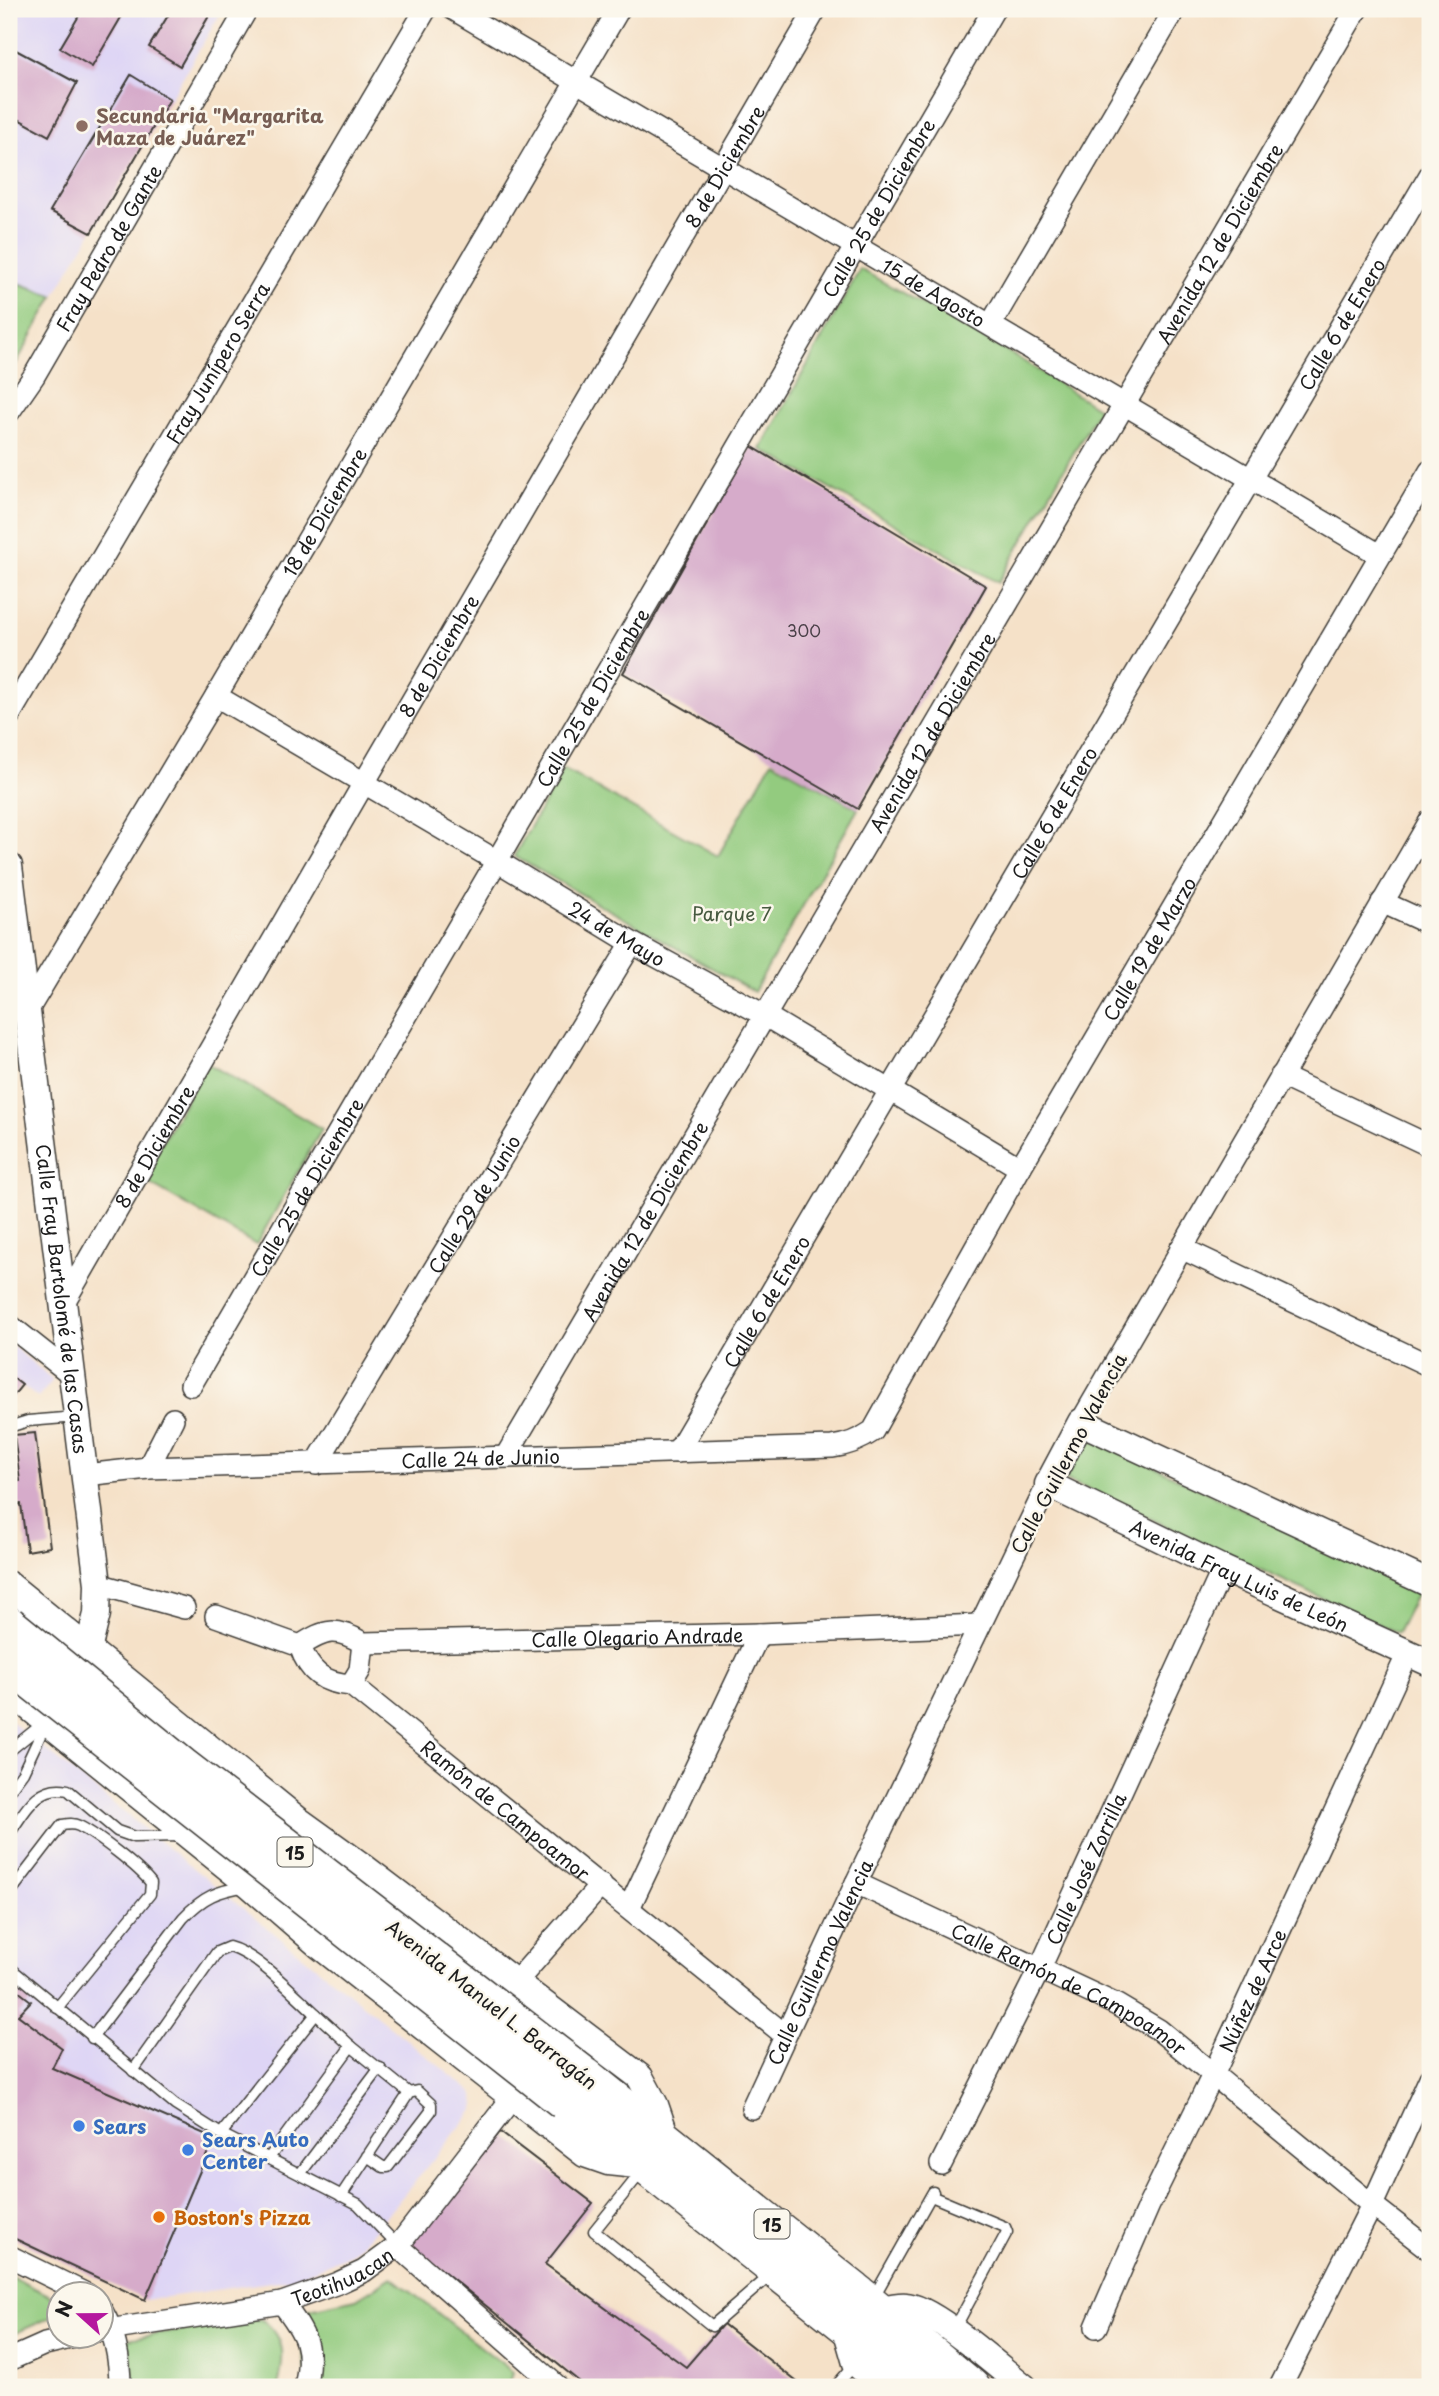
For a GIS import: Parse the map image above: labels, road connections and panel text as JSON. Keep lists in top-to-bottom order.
{
  "streets": {
    "highway": ["15", "Avenida Manuel L. Barragán"],
    "street": [
      "8 de Diciembre",
      "Calle 25 de Diciembre",
      "Avenida 12 de Diciembre",
      "Fray Pedro de Gante",
      "15 de Agosto",
      "Calle 6 de Enero",
      "Fray Junípero Serra",
      "18 de Diciembre",
      "24 de Mayo",
      "Calle 19 de Marzo",
      "Calle 29 de Junio",
      "Calle Fray Bartolomé de las Casas",
      "Calle Guillermo Valencia",
      "Calle 24 de Junio",
      "Avenida Fray Luis de León",
      "Calle Olegario Andrade",
      "Ramón de Campoamor",
      "Calle José Zorrilla",
      "Calle Ramón de Campoamor",
      "Núñez de Arce",
      "Teotihuacan"
    ]
  },
  "crossings": [
    ["8 de Diciembre", "15 de Agosto"],
    ["8 de Diciembre", "24 de Mayo"],
    ["8 de Diciembre", "Calle Fray Bartolomé de las Casas"],
    ["Calle 25 de Diciembre", "15 de Agosto"],
    ["Calle 25 de Diciembre", "24 de Mayo"],
    ["Avenida 12 de Diciembre", "15 de Agosto"],
    ["Avenida 12 de Diciembre", "24 de Mayo"],
    ["Avenida 12 de Diciembre", "Calle 24 de Junio"],
    ["15 de Agosto", "Calle 6 de Enero"],
    ["15 de Agosto", "18 de Diciembre"],
    ["15 de Agosto", "Calle 19 de Marzo"],
    ["Calle 6 de Enero", "24 de Mayo"],
    ["Calle 6 de Enero", "Calle 24 de Junio"],
    ["18 de Diciembre", "24 de Mayo"],
    ["18 de Diciembre", "Calle Fray Bartolomé de las Casas"],
    ["24 de Mayo", "Calle 19 de Marzo"],
    ["24 de Mayo", "Calle 29 de Junio"],
    ["Calle 19 de Marzo", "Calle 24 de Junio"],
    ["Calle 29 de Junio", "Calle 24 de Junio"],
    ["Calle Fray Bartolomé de las Casas", "Calle 24 de Junio"],
    ["Calle Guillermo Valencia", "Avenida Fray Luis de León"],
    ["Calle Guillermo Valencia", "Calle Olegario Andrade"],
    ["Calle Guillermo Valencia", "Ramón de Campoamor"],
    ["Calle Guillermo Valencia", "Calle Ramón de Campoamor"],
    ["Avenida Fray Luis de León", "Calle José Zorrilla"],
    ["Avenida Fray Luis de León", "Núñez de Arce"],
    ["Calle Olegario Andrade", "Ramón de Campoamor"],
    ["Calle José Zorrilla", "Calle Ramón de Campoamor"],
    ["Calle Ramón de Campoamor", "Núñez de Arce"]
  ],
  "parks": ["Parque 7"],
  "places": [
    "Secundaria \"Margarita Maza de Juárez\"",
    "Sears",
    "Sears Auto Center",
    "Boston's Pizza"
  ],
  "house_numbers": ["300"],
  "north": "left"
}
